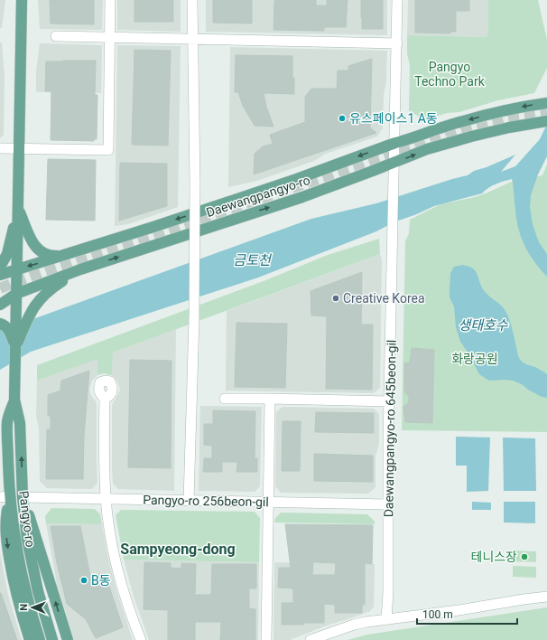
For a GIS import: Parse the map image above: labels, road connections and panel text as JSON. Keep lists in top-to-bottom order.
{
  "streets": {
    "main road": ["Daewangpangyo-ro", "Pangyo-ro"],
    "street": ["Daewangpangyo-ro 645beon-gil", "Pangyo-ro 256beon-gil"]
  },
  "crossings": [
    ["Daewangpangyo-ro", "Daewangpangyo-ro 645beon-gil"],
    ["Daewangpangyo-ro", "Pangyo-ro"],
    ["Daewangpangyo-ro 645beon-gil", "Pangyo-ro 256beon-gil"],
    ["Pangyo-ro 256beon-gil", "Pangyo-ro"]
  ],
  "districts": ["Sampyeong-dong"],
  "water": ["금토천", "생태호수"],
  "parks": ["Pangyo Techno Park", "화랑공원"],
  "places": [
    "유스페이스1 A동",
    "Creative Korea",
    "테니스장",
    "B동"
  ],
  "scale_bar": "100 m",
  "north": "left"
}
